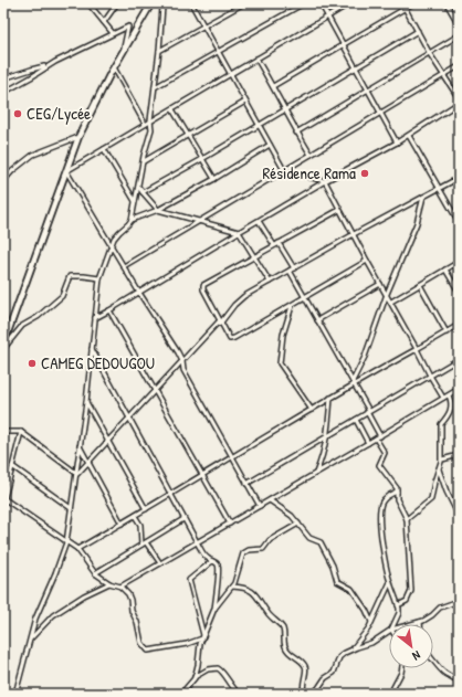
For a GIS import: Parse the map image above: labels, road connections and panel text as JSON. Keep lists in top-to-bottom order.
{
  "places": ["CEG/Lycée", "Résidence Rama", "CAMEG DEDOUGOU"],
  "north": "bottom right"
}
